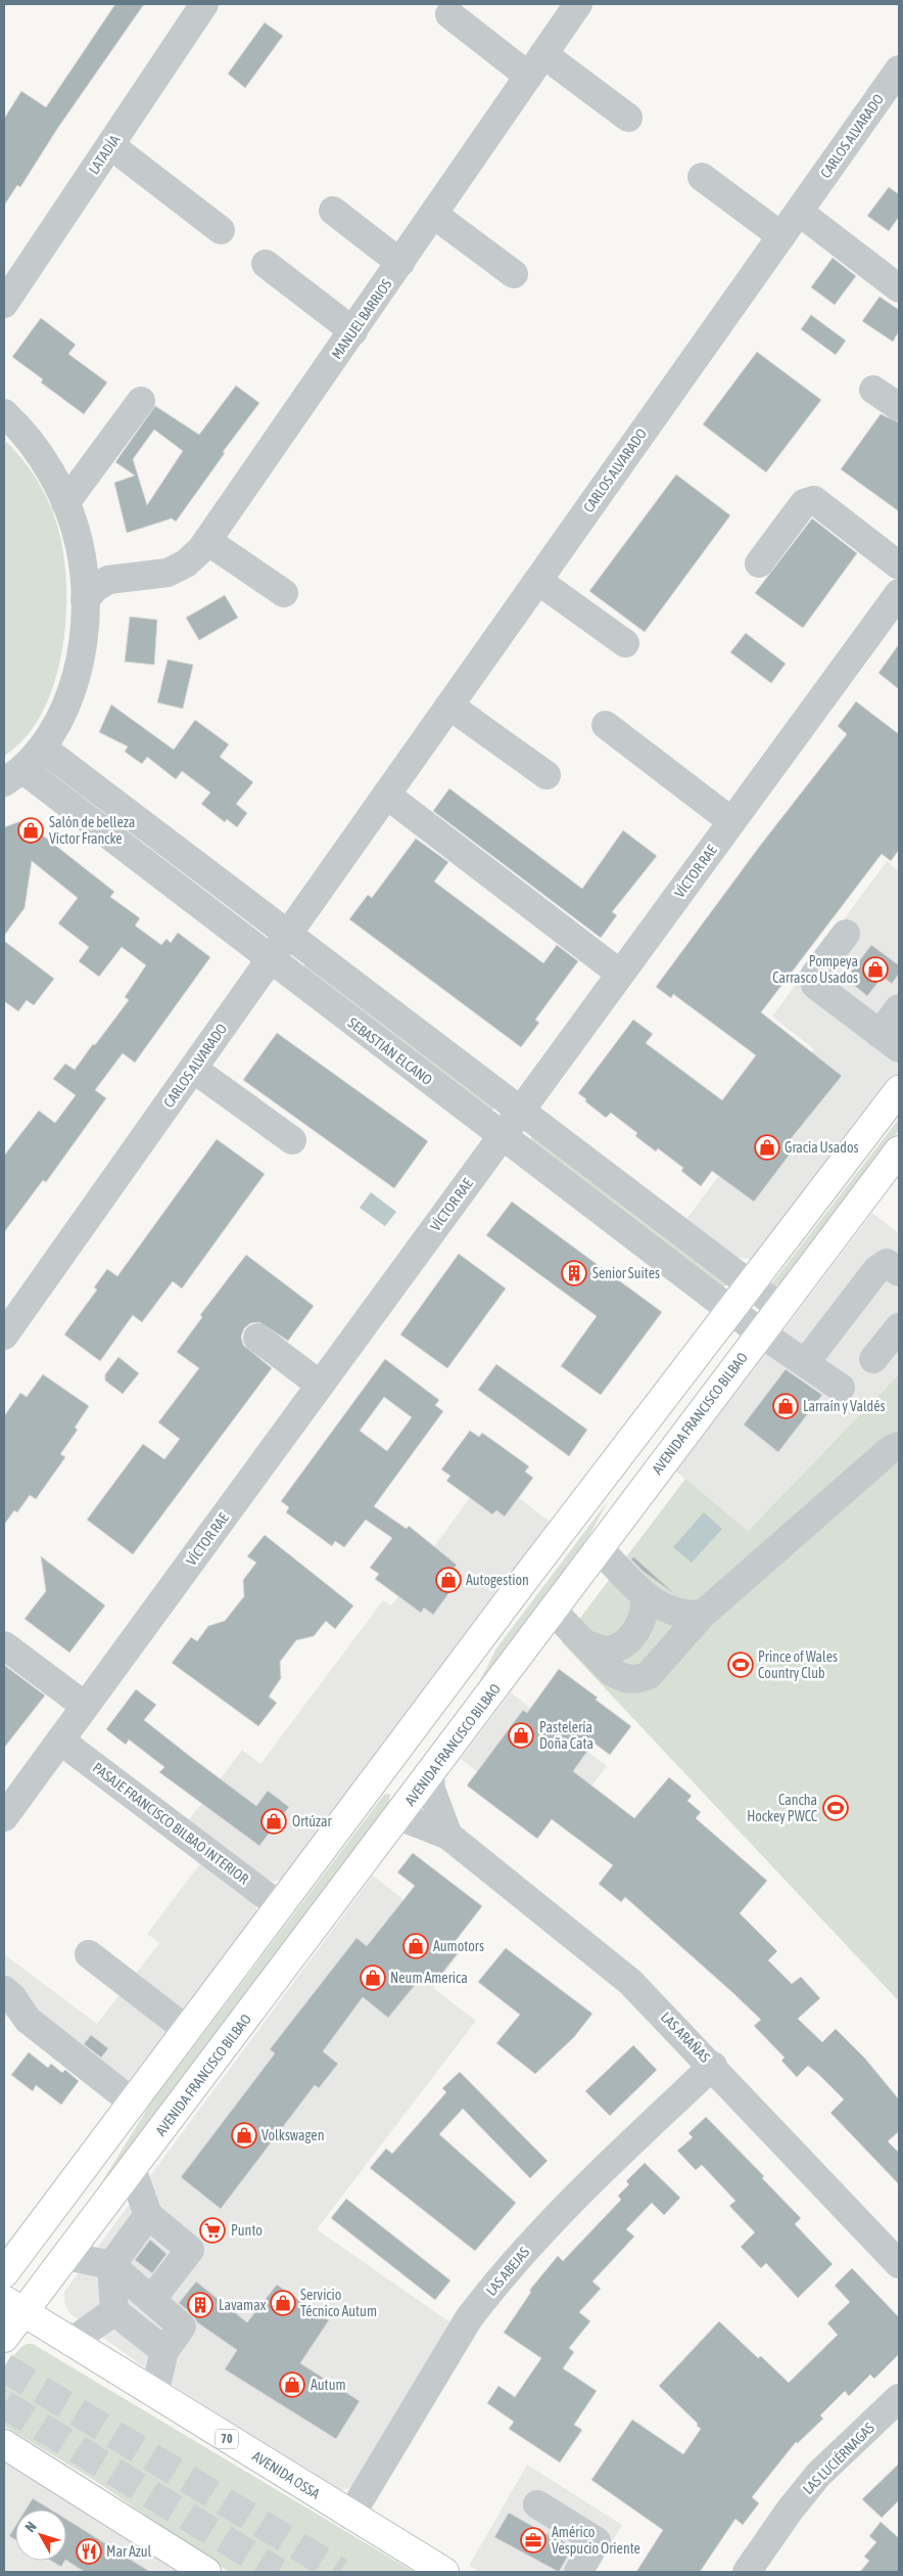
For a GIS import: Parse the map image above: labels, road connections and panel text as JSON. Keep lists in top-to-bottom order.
{
  "streets": {
    "main road": ["AVENIDA FRANCISCO BILBAO", "70", "AVENIDA OSSA"],
    "street": [
      "CARLOS ALVARADO",
      "LATADÍA",
      "MANUEL BARRIOS",
      "VÍCTOR RAE",
      "SEBASTIÁN ELCANO",
      "PASAJE FRANCISCO BILBAO INTERIOR",
      "LAS ARAÑAS",
      "LAS ABEJAS",
      "LAS LUCIÉRNAGAS"
    ]
  },
  "crossings": [
    ["CARLOS ALVARADO", "SEBASTIÁN ELCANO"],
    ["VÍCTOR RAE", "SEBASTIÁN ELCANO"],
    ["VÍCTOR RAE", "PASAJE FRANCISCO BILBAO INTERIOR"],
    ["SEBASTIÁN ELCANO", "AVENIDA FRANCISCO BILBAO"],
    ["AVENIDA FRANCISCO BILBAO", "LAS ARAÑAS"],
    ["AVENIDA FRANCISCO BILBAO", "AVENIDA OSSA"],
    ["LAS ARAÑAS", "LAS ABEJAS"],
    ["LAS ABEJAS", "AVENIDA OSSA"]
  ],
  "places": {
    "shop": [
      "Salón de belleza Victor Francke",
      "Pompeya Carrasco Usados",
      "Gracia Usados",
      "Larraín y Valdés",
      "Autogestion",
      "Pastelería Doña Cata",
      "Ortúzar",
      "Aumotors",
      "Neum America",
      "Volkswagen",
      "Servicio Técnico Autum",
      "Autum"
    ],
    "building": ["Senior Suites", "Lavamax"],
    "sports": ["Prince of Wales Country Club", "Cancha Hockey PWCC"],
    "supermarket": ["Punto"],
    "office": ["Américo Vespucio Oriente"],
    "restaurant": ["Mar Azul"]
  },
  "north": "top left"
}
